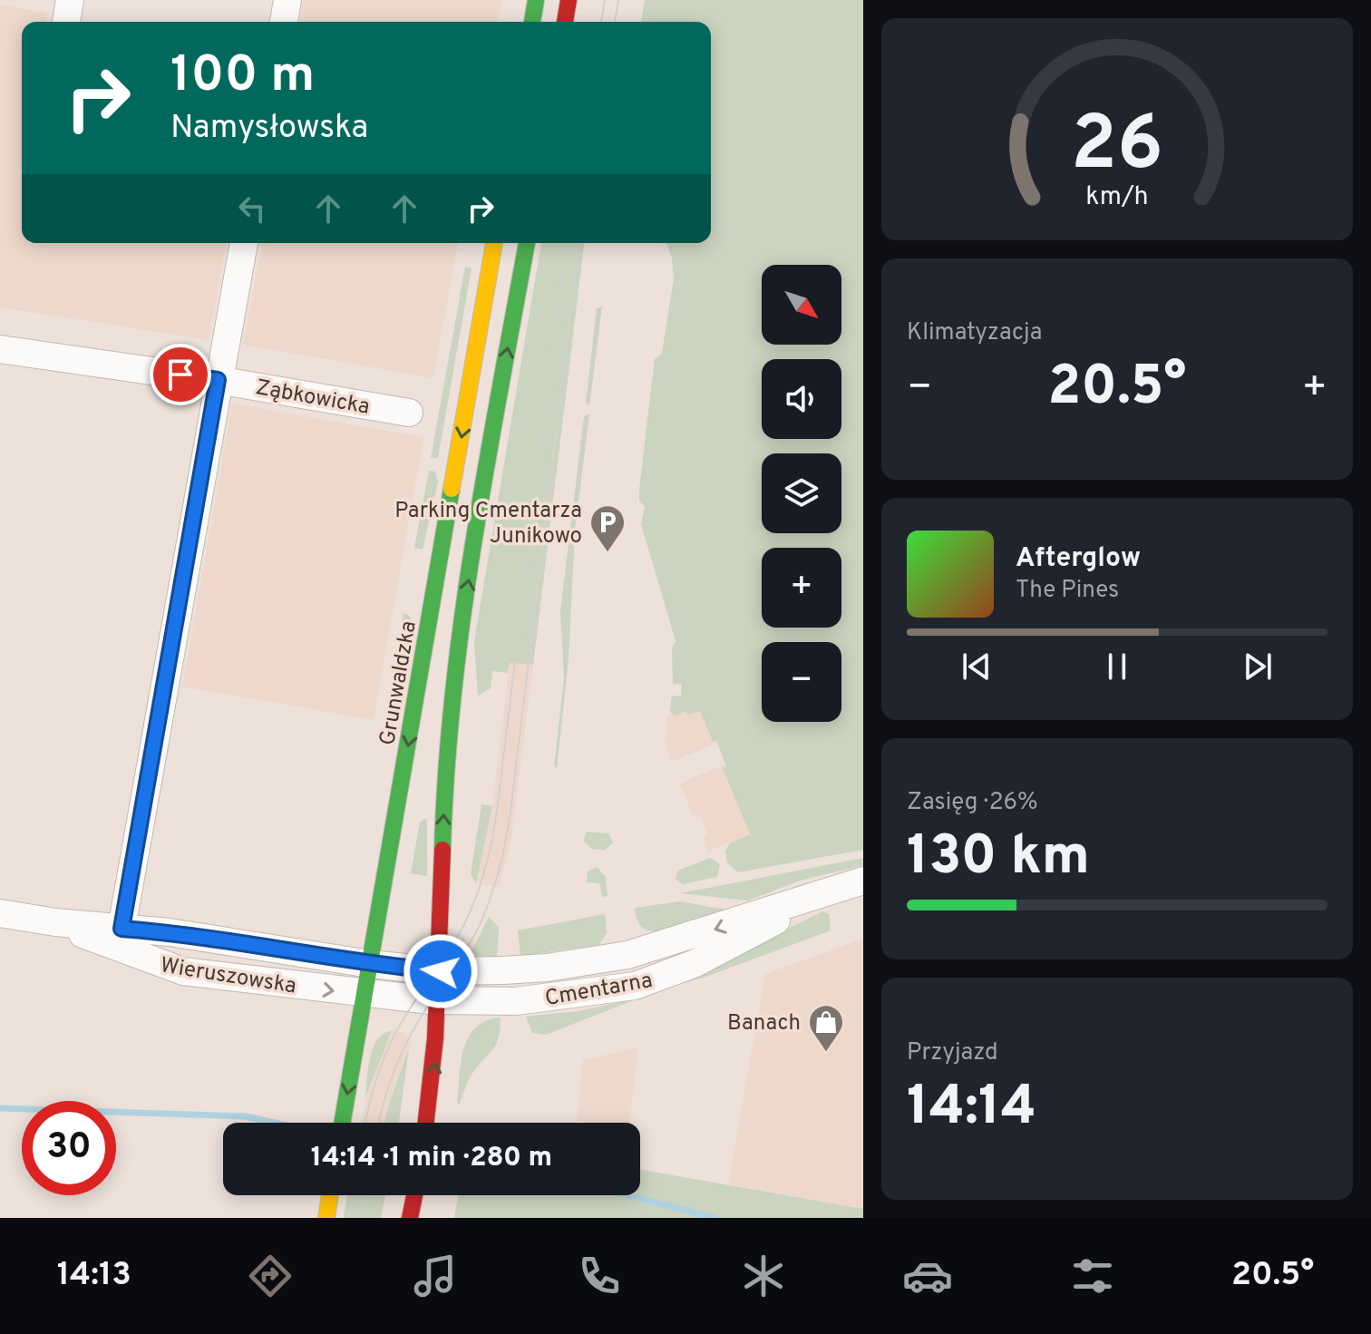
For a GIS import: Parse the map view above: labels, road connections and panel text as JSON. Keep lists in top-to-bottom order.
{
  "streets": {
    "street": [
      "Ząbkowicka",
      "Grunwaldzka",
      "Wieruszowska",
      "Cmentarna"
    ]
  },
  "crossings": [
    ["Grunwaldzka", "Wieruszowska"],
    ["Grunwaldzka", "Cmentarna"],
    ["Wieruszowska", "Cmentarna"]
  ],
  "places": {
    "parking": ["Parking Cmentarza Junikowo"],
    "shop": ["Banach"]
  },
  "north": "bottom right",
  "page": {
    "turn": ["100 m", "Namysłowska"],
    "tile": [
      "Klimatyzacja",
      ["Zasięg · 26%", "130 km"],
      ["Przyjazd", "14:14"]
    ],
    "map_buttons": ["+", "−"],
    "heat": ["−", "20.5°", "+"],
    "song": ["Afterglow", "The Pines"],
    "limit": "30",
    "trip": "14:14 · 1 min · 280 m",
    "tabs": ["14:13", "20.5°"],
    "gauge": ["26", "km/h"]
  }
}
